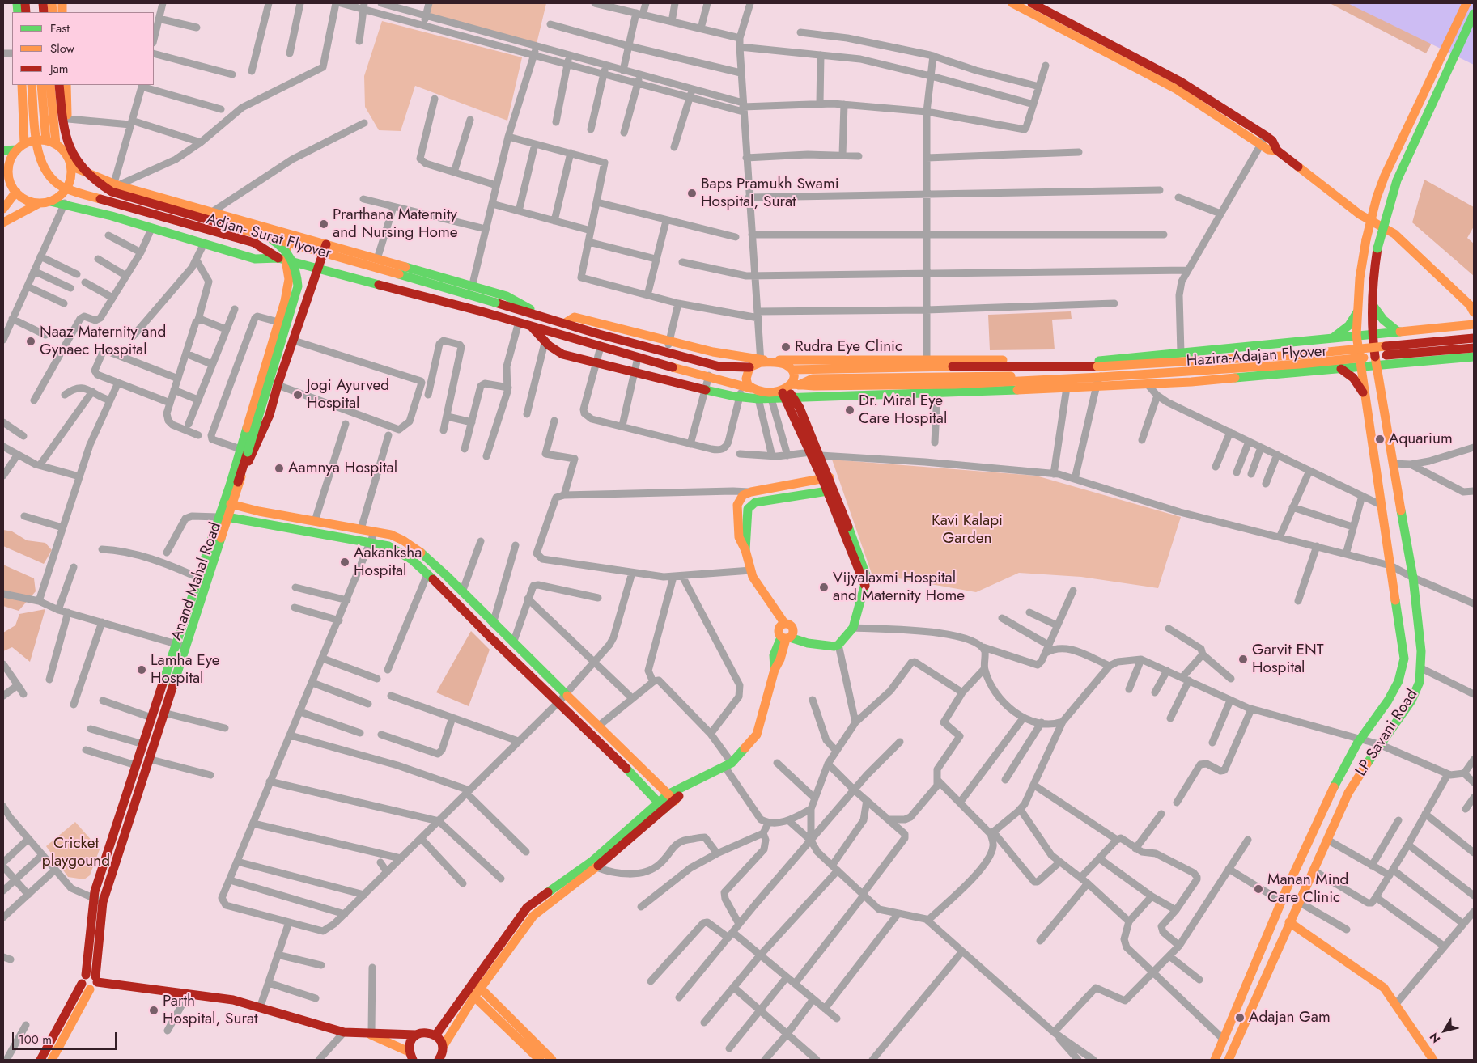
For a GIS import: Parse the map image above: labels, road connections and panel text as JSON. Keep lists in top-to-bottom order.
{
  "streets": {
    "main road": [
      "Adjan- Surat Flyover",
      "Hazira-Adajan Flyover",
      "Anand Mahal Road",
      "LP Savani Road"
    ]
  },
  "crossings": [
    ["Adjan- Surat Flyover", "Anand Mahal Road"]
  ],
  "parks": ["Kavi Kalapi Garden", "Cricket playgound"],
  "places": [
    "Baps Pramukh Swami Hospital, Surat",
    "Prarthana Maternity and Nursing Home",
    "Naaz Maternity and Gynaec Hospital",
    "Rudra Eye Clinic",
    "Jogi Ayurved Hospital",
    "Dr. Miral Eye Care Hospital",
    "Aquarium",
    "Aamnya Hospital",
    "Aakanksha Hospital",
    "Vijyalaxmi Hospital and Maternity Home",
    "Garvit ENT Hospital",
    "Lamha Eye Hospital",
    "Manan Mind Care Clinic",
    "Parth Hospital, Surat",
    "Adajan Gam"
  ],
  "legend": ["Fast", "Slow", "Jam"],
  "scale_bar": "100 m",
  "north": "bottom left"
}
